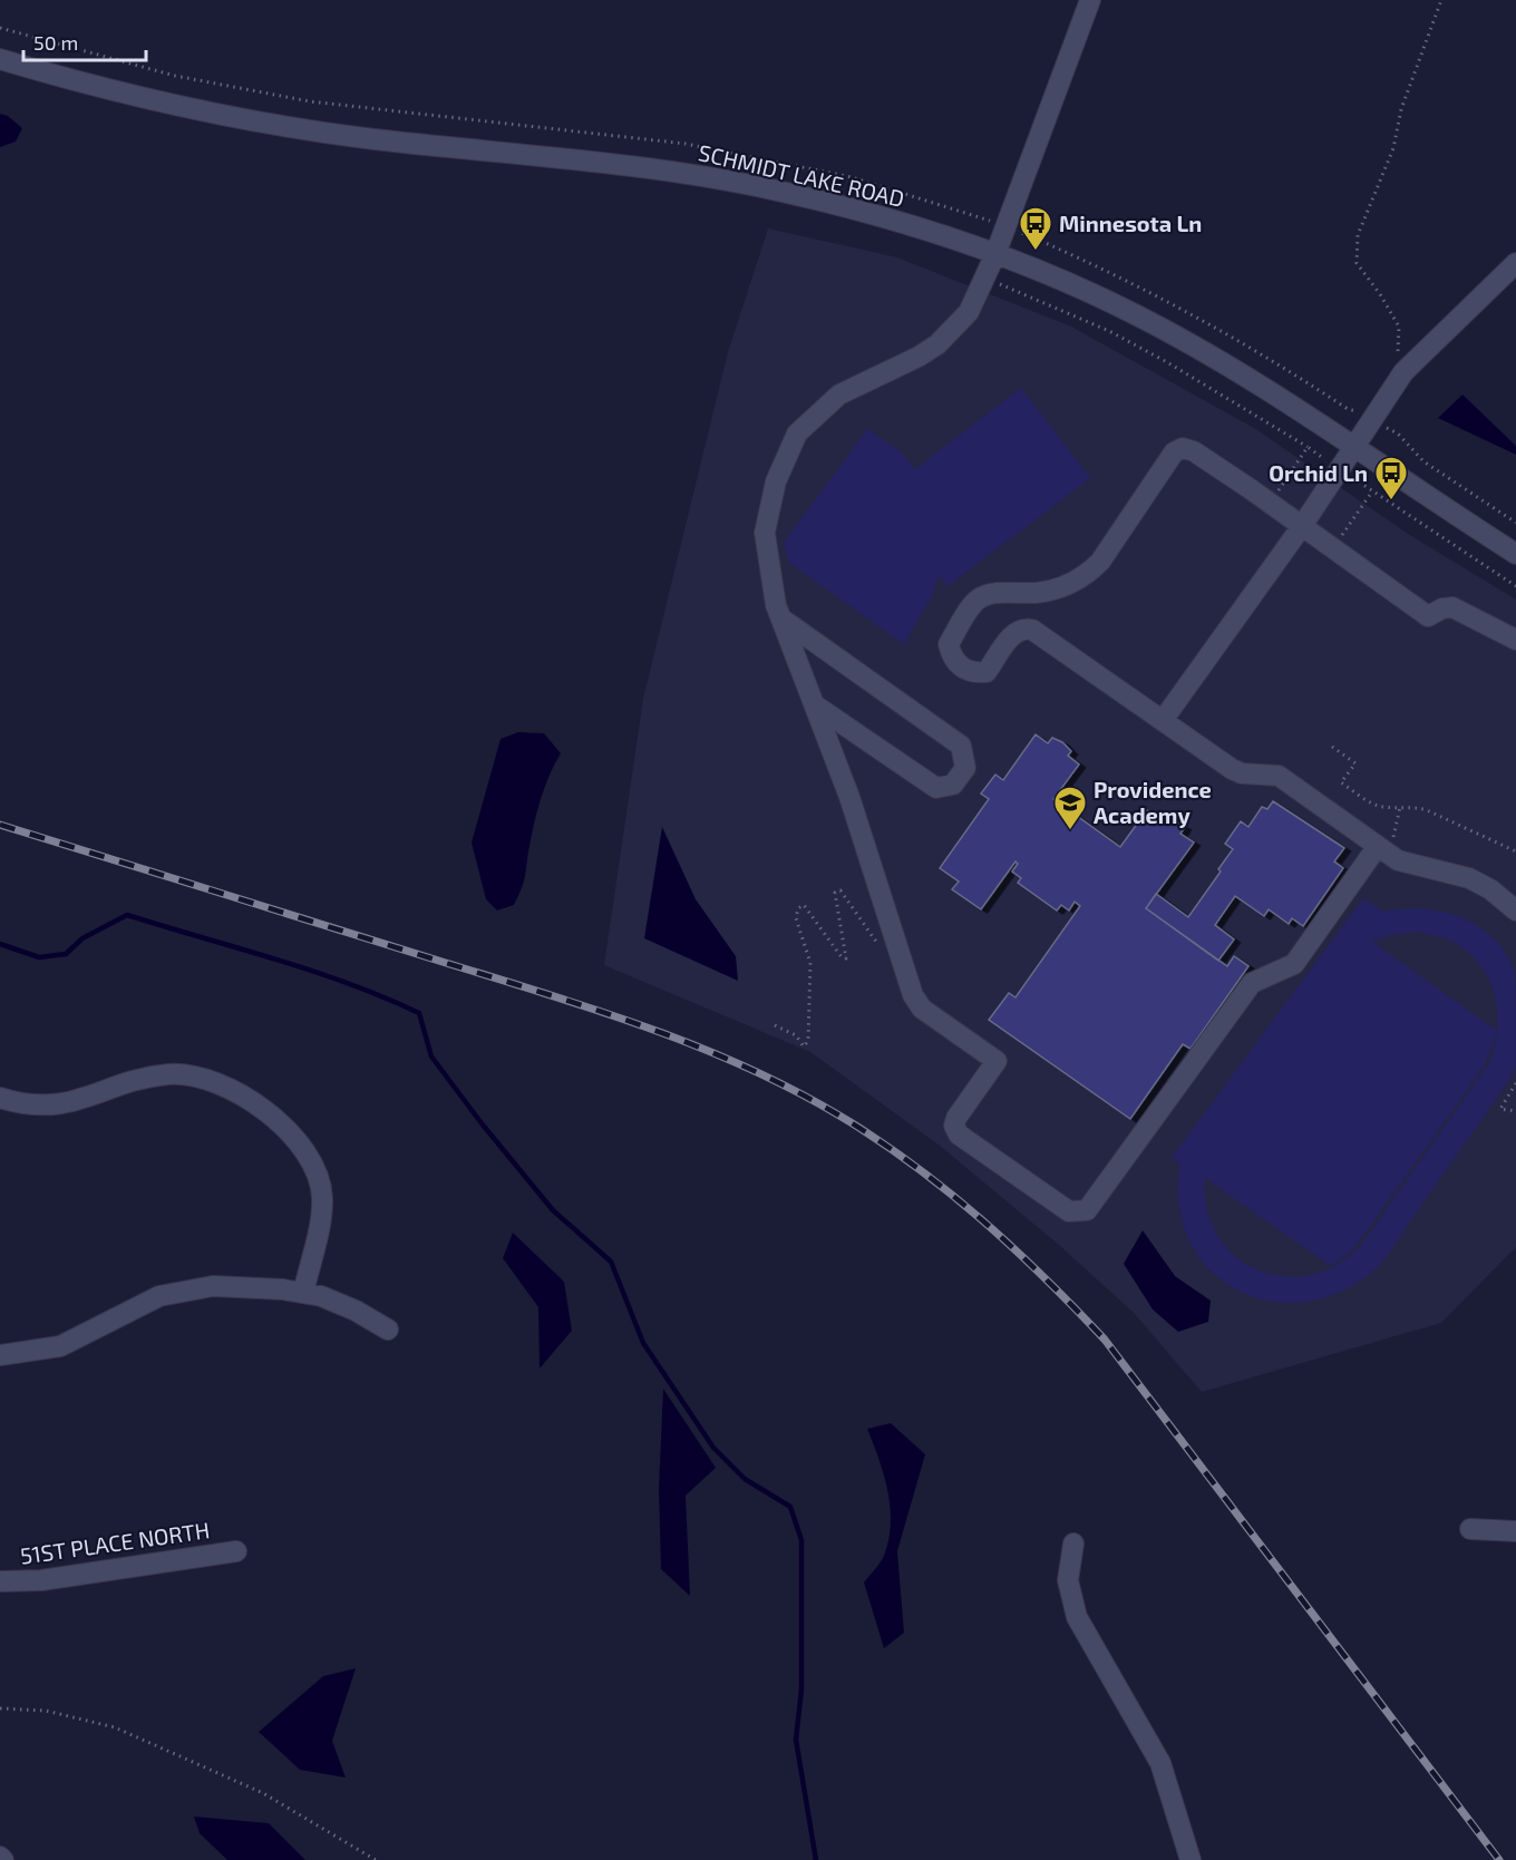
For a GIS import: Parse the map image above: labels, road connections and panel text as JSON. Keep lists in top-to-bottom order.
{
  "streets": {
    "street": ["SCHMIDT LAKE ROAD", "51ST PLACE NORTH"]
  },
  "places": {
    "bus stop": ["Minnesota Ln", "Orchid Ln"],
    "school or university": ["Providence Academy"]
  },
  "scale_bar": "50 m"
}
